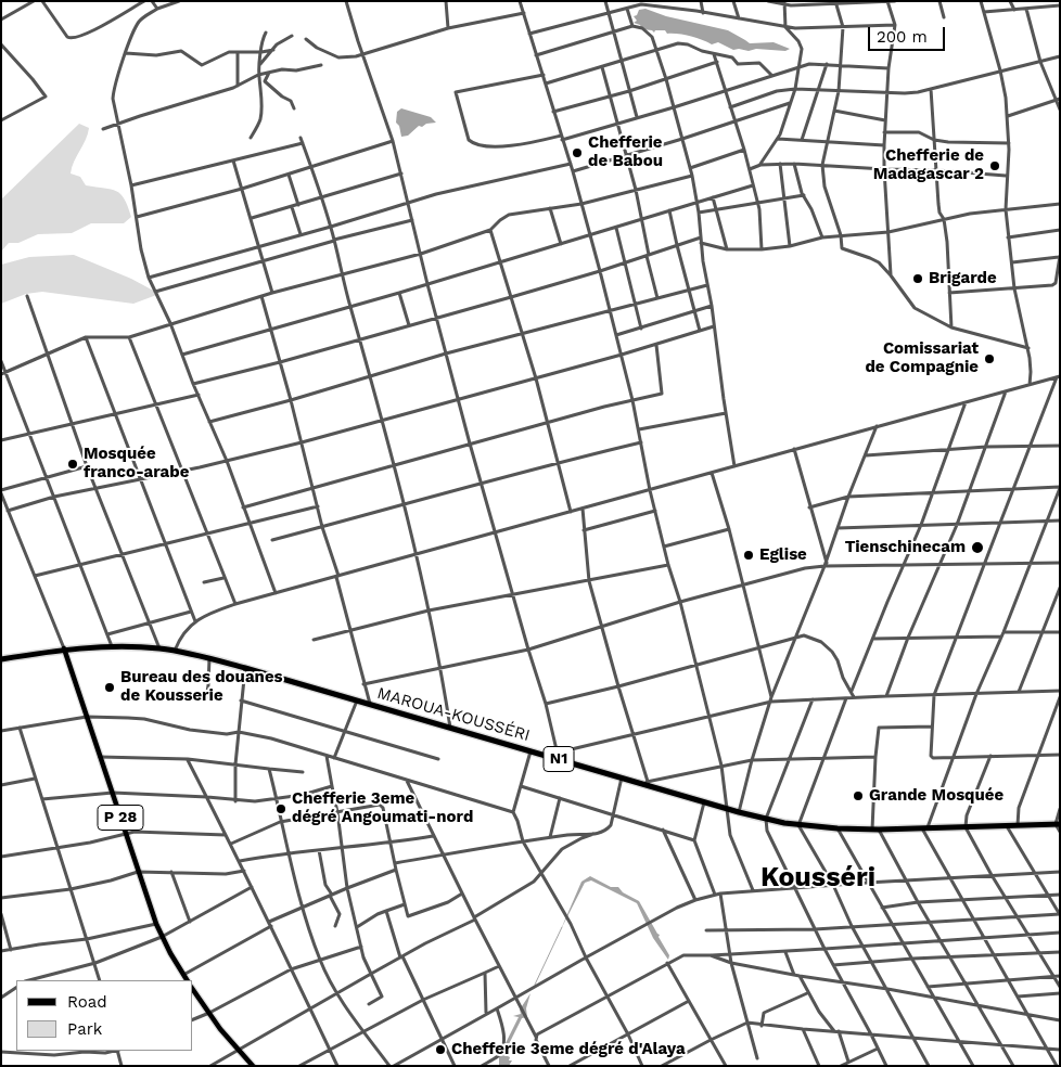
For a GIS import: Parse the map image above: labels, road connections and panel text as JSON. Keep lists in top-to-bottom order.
{
  "streets": {
    "highway": ["MAROUA-KOUSSÉRI", "N1"],
    "main road": ["P 28"]
  },
  "crossings": [
    ["MAROUA-KOUSSÉRI", "P 28"]
  ],
  "districts": ["Kousséri"],
  "places": [
    "Chefferie de Babou",
    "Chefferie de Madagascar 2",
    "Brigarde",
    "Comissariat de Compagnie",
    "Mosquée franco-arabe",
    "Tienschinecam",
    "Eglise",
    "Bureau des douanes de Kousserie",
    "Grande Mosquée",
    "Chefferie 3eme dégré Angoumati-nord",
    "Chefferie 3eme dégré d'Alaya"
  ],
  "legend": ["Road", "Park"],
  "scale_bar": "200 m"
}
